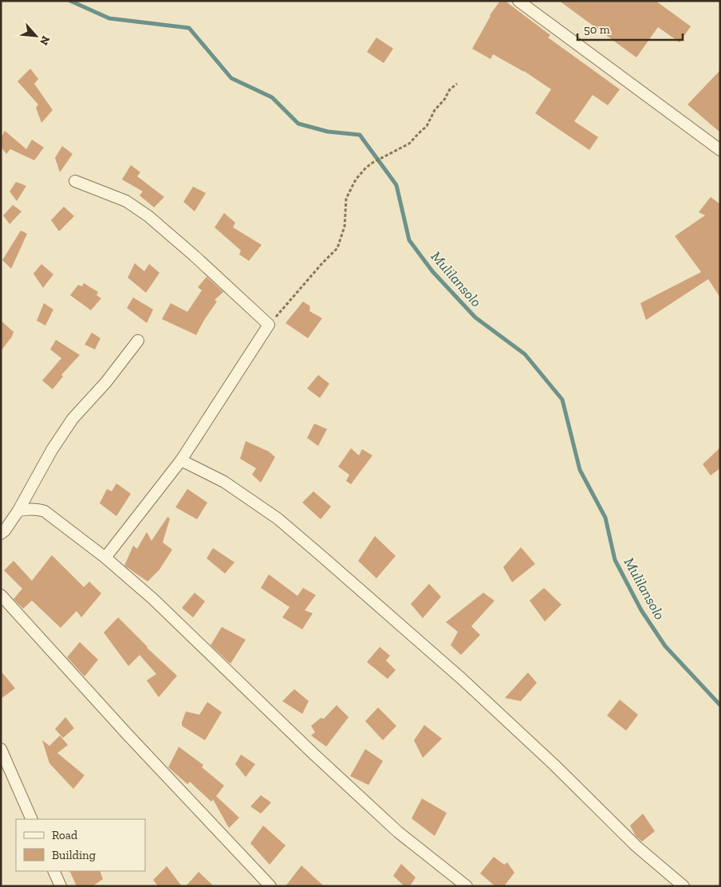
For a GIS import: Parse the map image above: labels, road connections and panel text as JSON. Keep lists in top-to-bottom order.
{
  "water": ["Mulilansolo"],
  "legend": ["Road", "Building"],
  "scale_bar": "50 m",
  "north": "bottom right"
}
